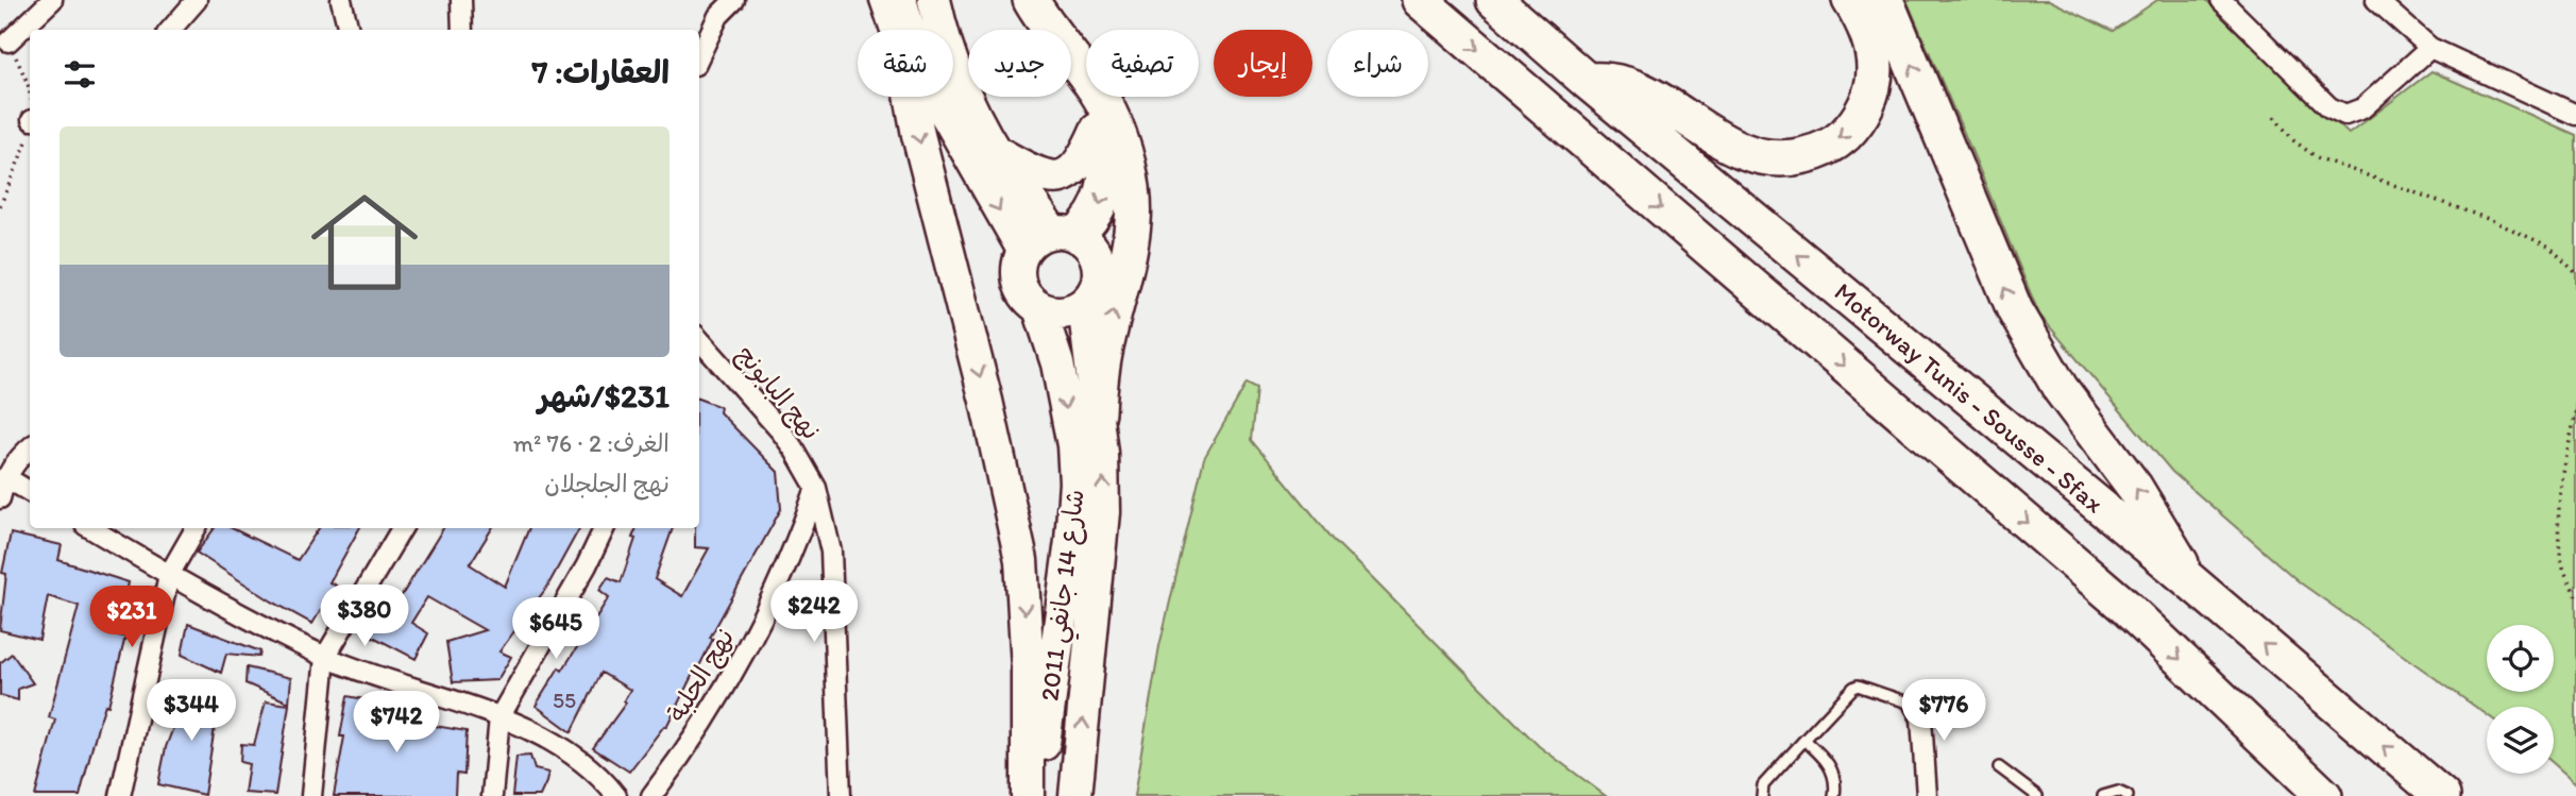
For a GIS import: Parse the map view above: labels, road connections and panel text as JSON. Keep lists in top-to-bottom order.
{
  "streets": {
    "highway": ["Motorway Tunis - Sousse - Sfax", "شارع 14 جانفي 2011"],
    "street": ["نهج البابونج", "نهج الحلبة"]
  },
  "crossings": [
    ["نهج البابونج", "نهج الحلبة"]
  ],
  "house_numbers": ["55"],
  "page": {
    "chip": [
      "شراء",
      "إيجار",
      "تصفية",
      "جديد",
      "شقة"
    ],
    "heading": "العقارات: 7",
    "list": [
      {
        "name": "$231/شهر",
        "note": "الغرف: 2 · 76 m² · نهج الجلجلان"
      }
    ],
    "price": [
      "$242",
      "$380",
      "$231",
      "$645",
      "$344",
      "$776",
      "$742"
    ]
  }
}
